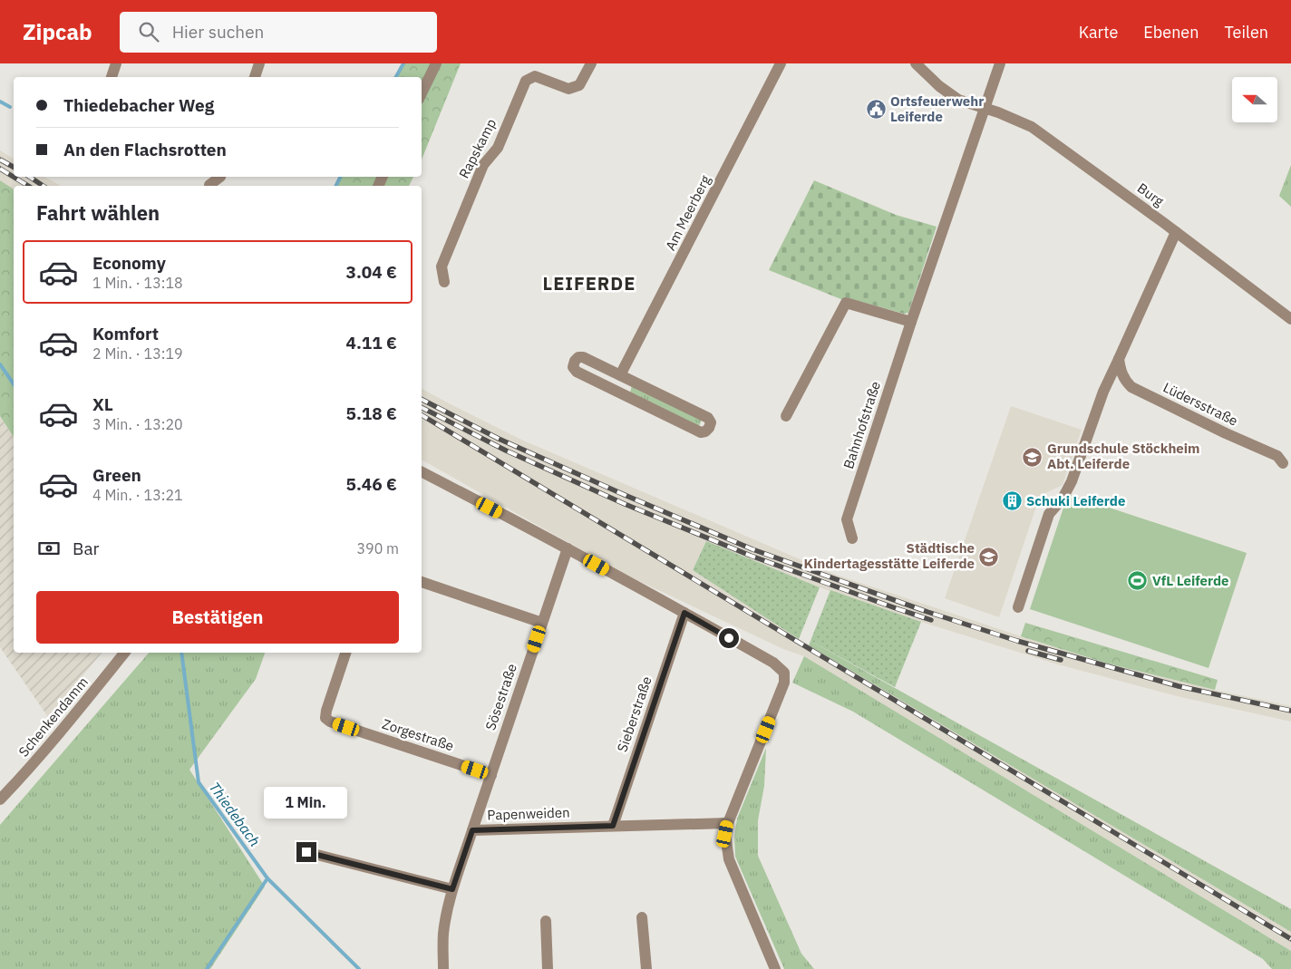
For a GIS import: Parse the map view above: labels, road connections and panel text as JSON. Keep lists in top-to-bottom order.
{
  "streets": {
    "street": [
      "Rapskamp",
      "Burg",
      "Am Meerberg",
      "Lüdersstraße",
      "Bahnhofstraße",
      "Sösestraße",
      "Sieberstraße",
      "Schenkendamm",
      "Zorgestraße",
      "Papenweiden"
    ]
  },
  "crossings": [
    ["Burg", "Bahnhofstraße"],
    ["Sösestraße", "Zorgestraße"],
    ["Sösestraße", "Papenweiden"],
    ["Sieberstraße", "Papenweiden"]
  ],
  "districts": ["LEIFERDE"],
  "water": ["Thiedebach"],
  "places": {
    "public building": ["Ortsfeuerwehr Leiferde"],
    "school or university": ["Grundschule Stöckheim Abt. Leiferde", "Städtische Kindertagesstätte Leiferde"],
    "building": ["Schuki Leiferde"],
    "sports": ["VfL Leiferde"]
  },
  "north": "left",
  "page": {
    "header": "Zipcab",
    "search": "Hier suchen",
    "nav": ["Karte", "Ebenen", "Teilen"],
    "banner": ["Thiedebacher Weg", "An den Flachsrotten"],
    "heading": "Fahrt wählen",
    "list": [
      {
        "name": "Economy",
        "note": "1 Min. · 13:18",
        "value": "3.04 €"
      },
      {
        "name": "Komfort",
        "note": "2 Min. · 13:19",
        "value": "4.11 €"
      },
      {
        "name": "XL",
        "note": "3 Min. · 13:20",
        "value": "5.18 €"
      },
      {
        "name": "Green",
        "note": "4 Min. · 13:21",
        "value": "5.46 €"
      }
    ],
    "pay": ["Bar", "390 m"],
    "buttons": "Bestätigen",
    "bubble": "1 Min."
  }
}
